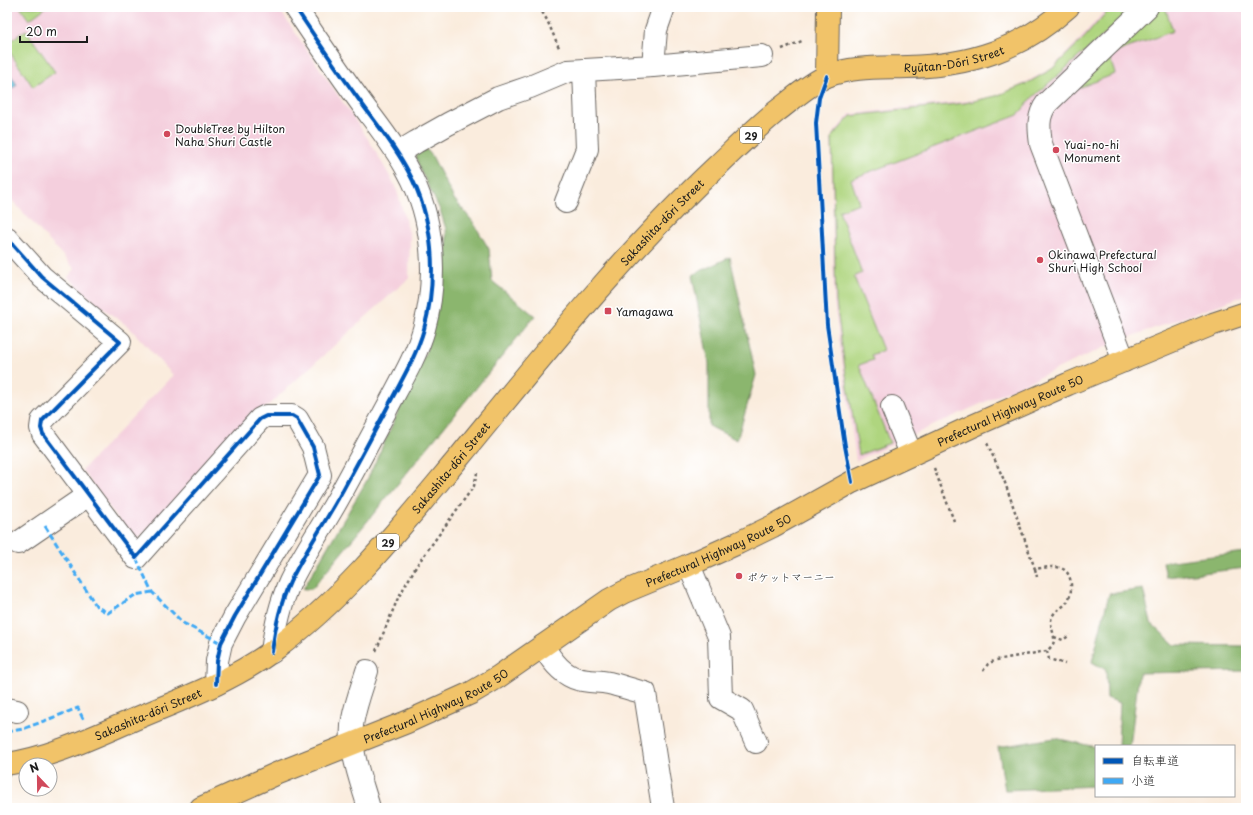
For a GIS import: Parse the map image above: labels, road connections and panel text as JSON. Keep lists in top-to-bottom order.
{
  "streets": {
    "main road": [
      "Ryūtan-Dōri Street",
      "29",
      "Sakashita-dōri Street",
      "Prefectural Highway Route 50"
    ]
  },
  "crossings": [
    ["Ryūtan-Dōri Street", "Sakashita-dōri Street"]
  ],
  "places": {
    "other": [
      "DoubleTree by Hilton Naha Shuri Castle",
      "Yuai-no-hi Monument",
      "Okinawa Prefectural Shuri High School",
      "ポケットマーニー"
    ],
    "transit": ["Yamagawa"]
  },
  "legend": ["自転車道", "小道"],
  "scale_bar": "20 m",
  "north": "top"
}
